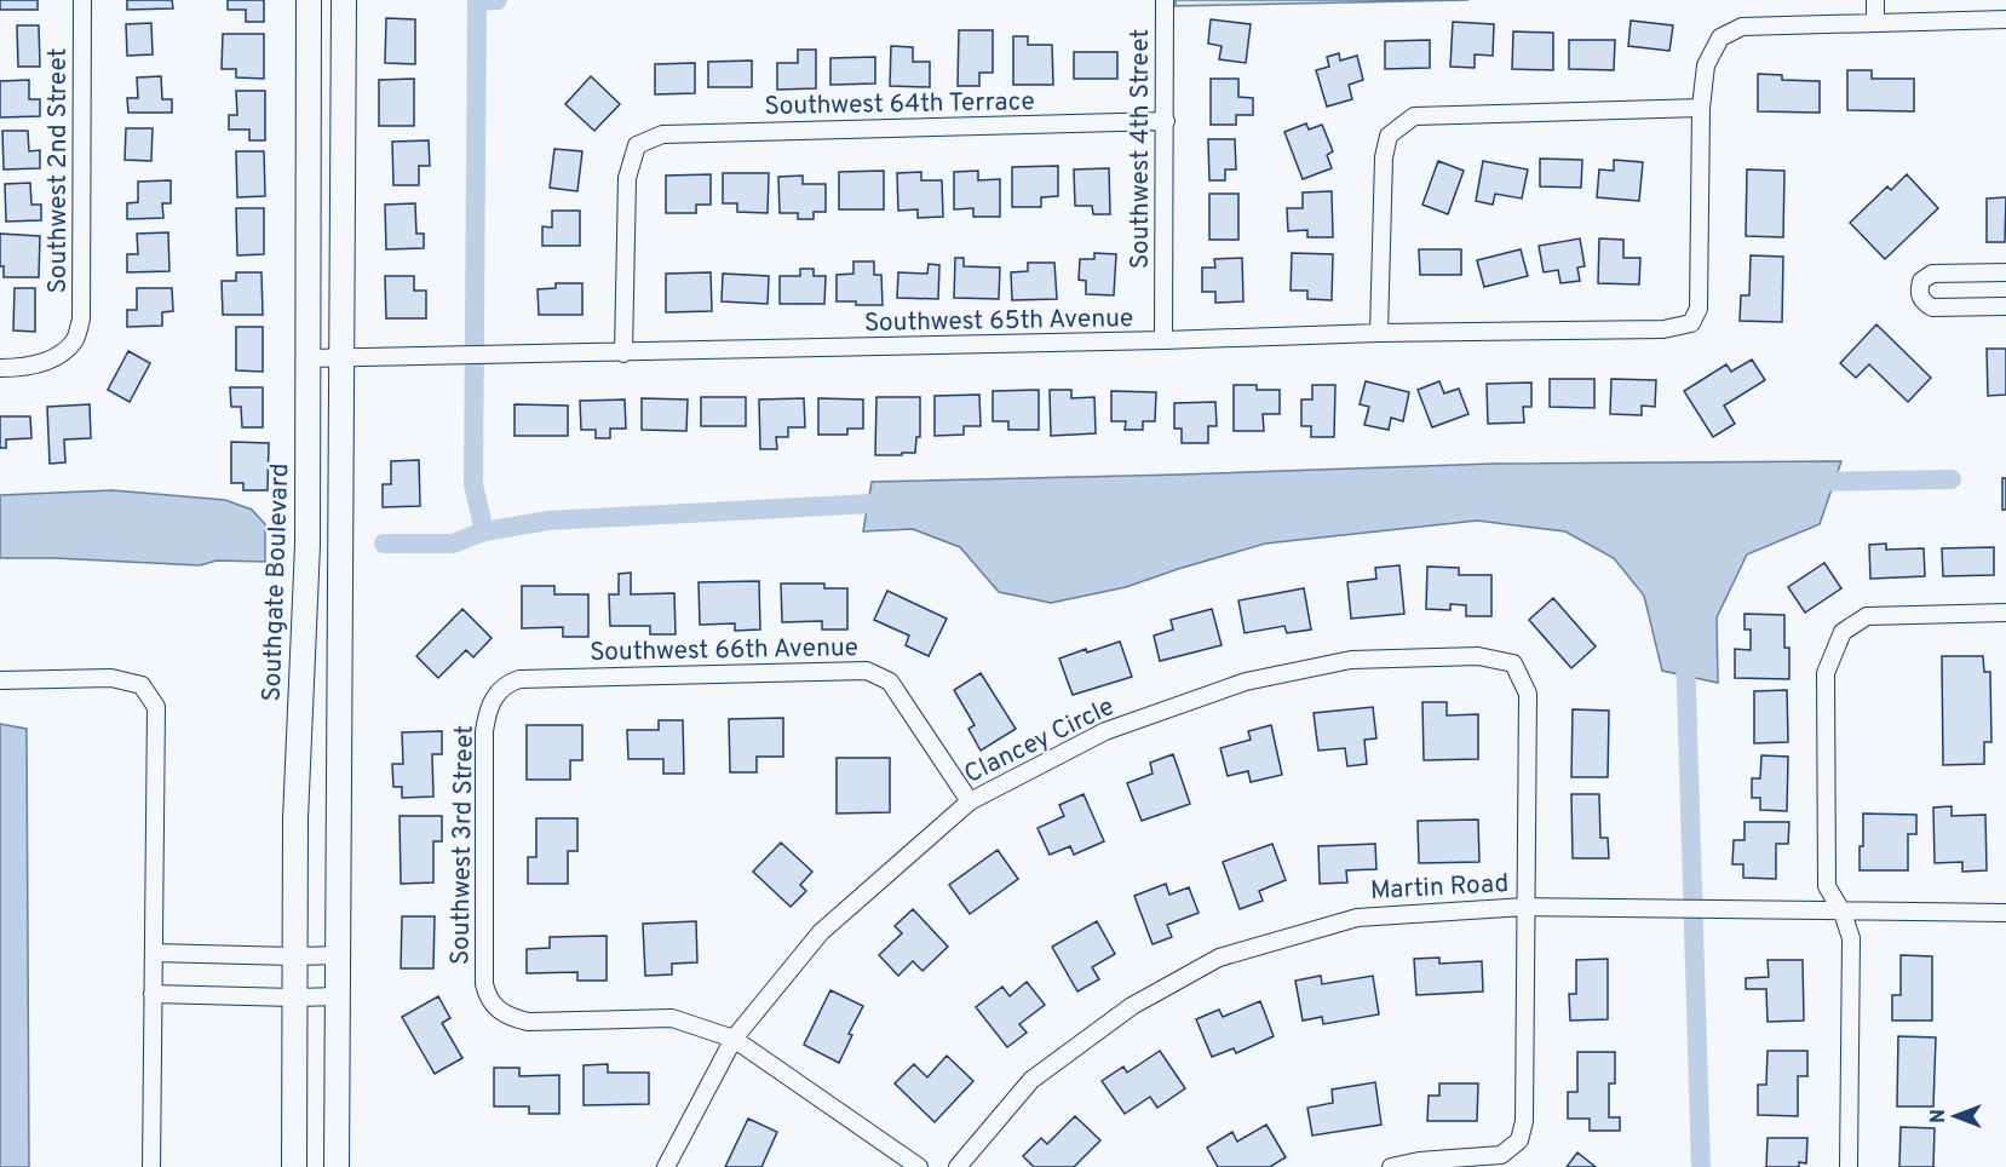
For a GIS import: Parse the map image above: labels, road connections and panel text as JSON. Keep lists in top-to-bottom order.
{
  "streets": {
    "main road": ["Southgate Boulevard"],
    "street": [
      "Southwest 64th Terrace",
      "Southwest 4th Street",
      "Southwest 2nd Street",
      "Southwest 65th Avenue",
      "Southwest 66th Avenue",
      "Clancey Circle",
      "Southwest 3rd Street",
      "Martin Road"
    ]
  },
  "crossings": [
    ["Southwest 64th Terrace", "Southwest 4th Street"],
    ["Southwest 64th Terrace", "Southwest 65th Avenue"],
    ["Southwest 4th Street", "Southwest 65th Avenue"],
    ["Southwest 65th Avenue", "Southgate Boulevard"],
    ["Southwest 66th Avenue", "Clancey Circle"],
    ["Southwest 66th Avenue", "Southwest 3rd Street"],
    ["Clancey Circle", "Southwest 3rd Street"],
    ["Clancey Circle", "Martin Road"]
  ],
  "north": "left"
}
